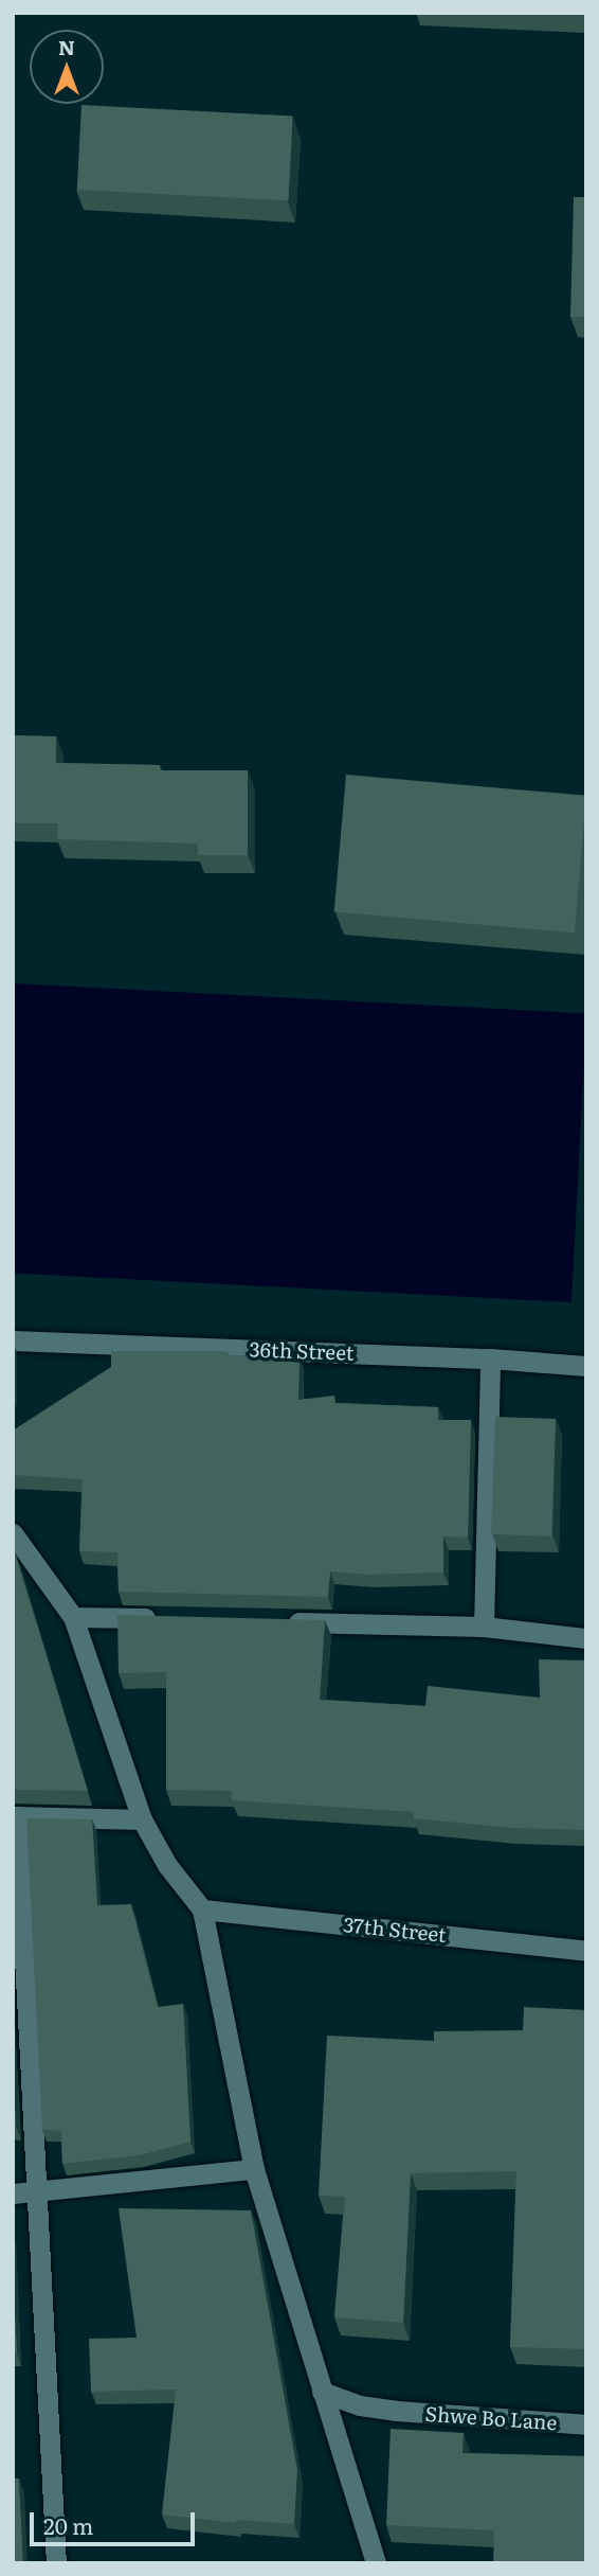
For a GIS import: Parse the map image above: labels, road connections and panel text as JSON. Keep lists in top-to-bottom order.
{
  "streets": {
    "street": ["36th Street", "37th Street", "Shwe Bo Lane"]
  },
  "scale_bar": "20 m",
  "north": "top"
}
